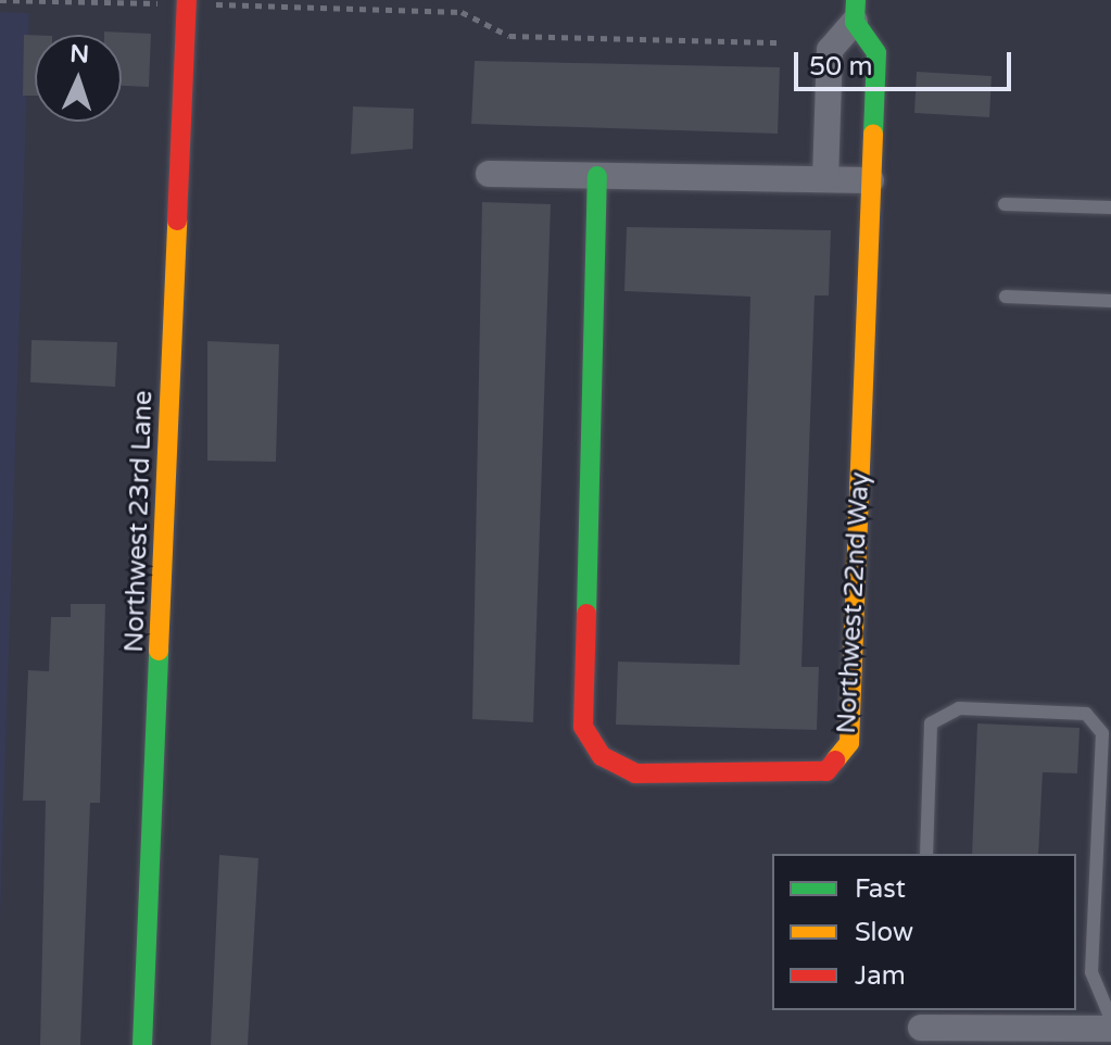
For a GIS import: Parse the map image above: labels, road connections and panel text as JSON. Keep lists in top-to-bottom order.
{
  "streets": {
    "street": ["Northwest 23rd Lane", "Northwest 22nd Way"]
  },
  "legend": ["Fast", "Slow", "Jam"],
  "scale_bar": "50 m",
  "north": "top"
}
